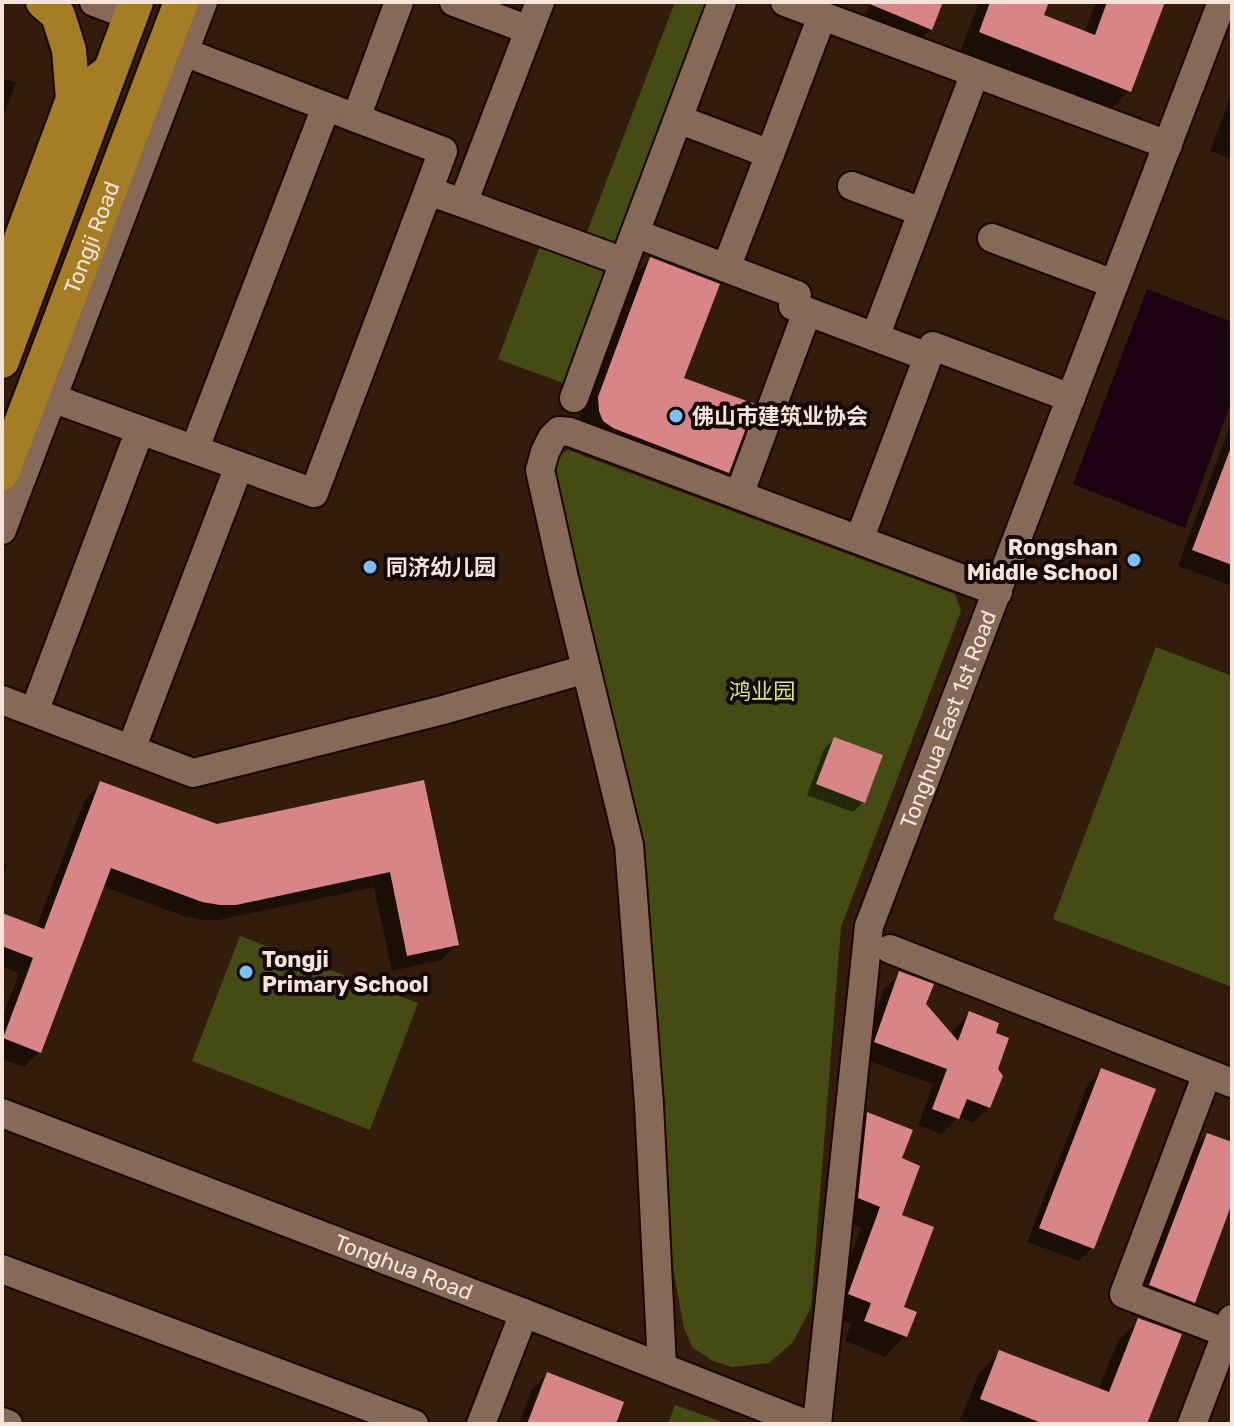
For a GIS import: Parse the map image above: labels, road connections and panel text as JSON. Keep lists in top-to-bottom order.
{
  "streets": {
    "main road": ["Tongji Road"],
    "street": ["Tonghua East 1st Road", "Tonghua Road"]
  },
  "parks": ["鸿业园"],
  "places": [
    "佛山市建筑业协会",
    "Rongshan Middle School",
    "同济幼儿园",
    "Tongji Primary School"
  ]
}
